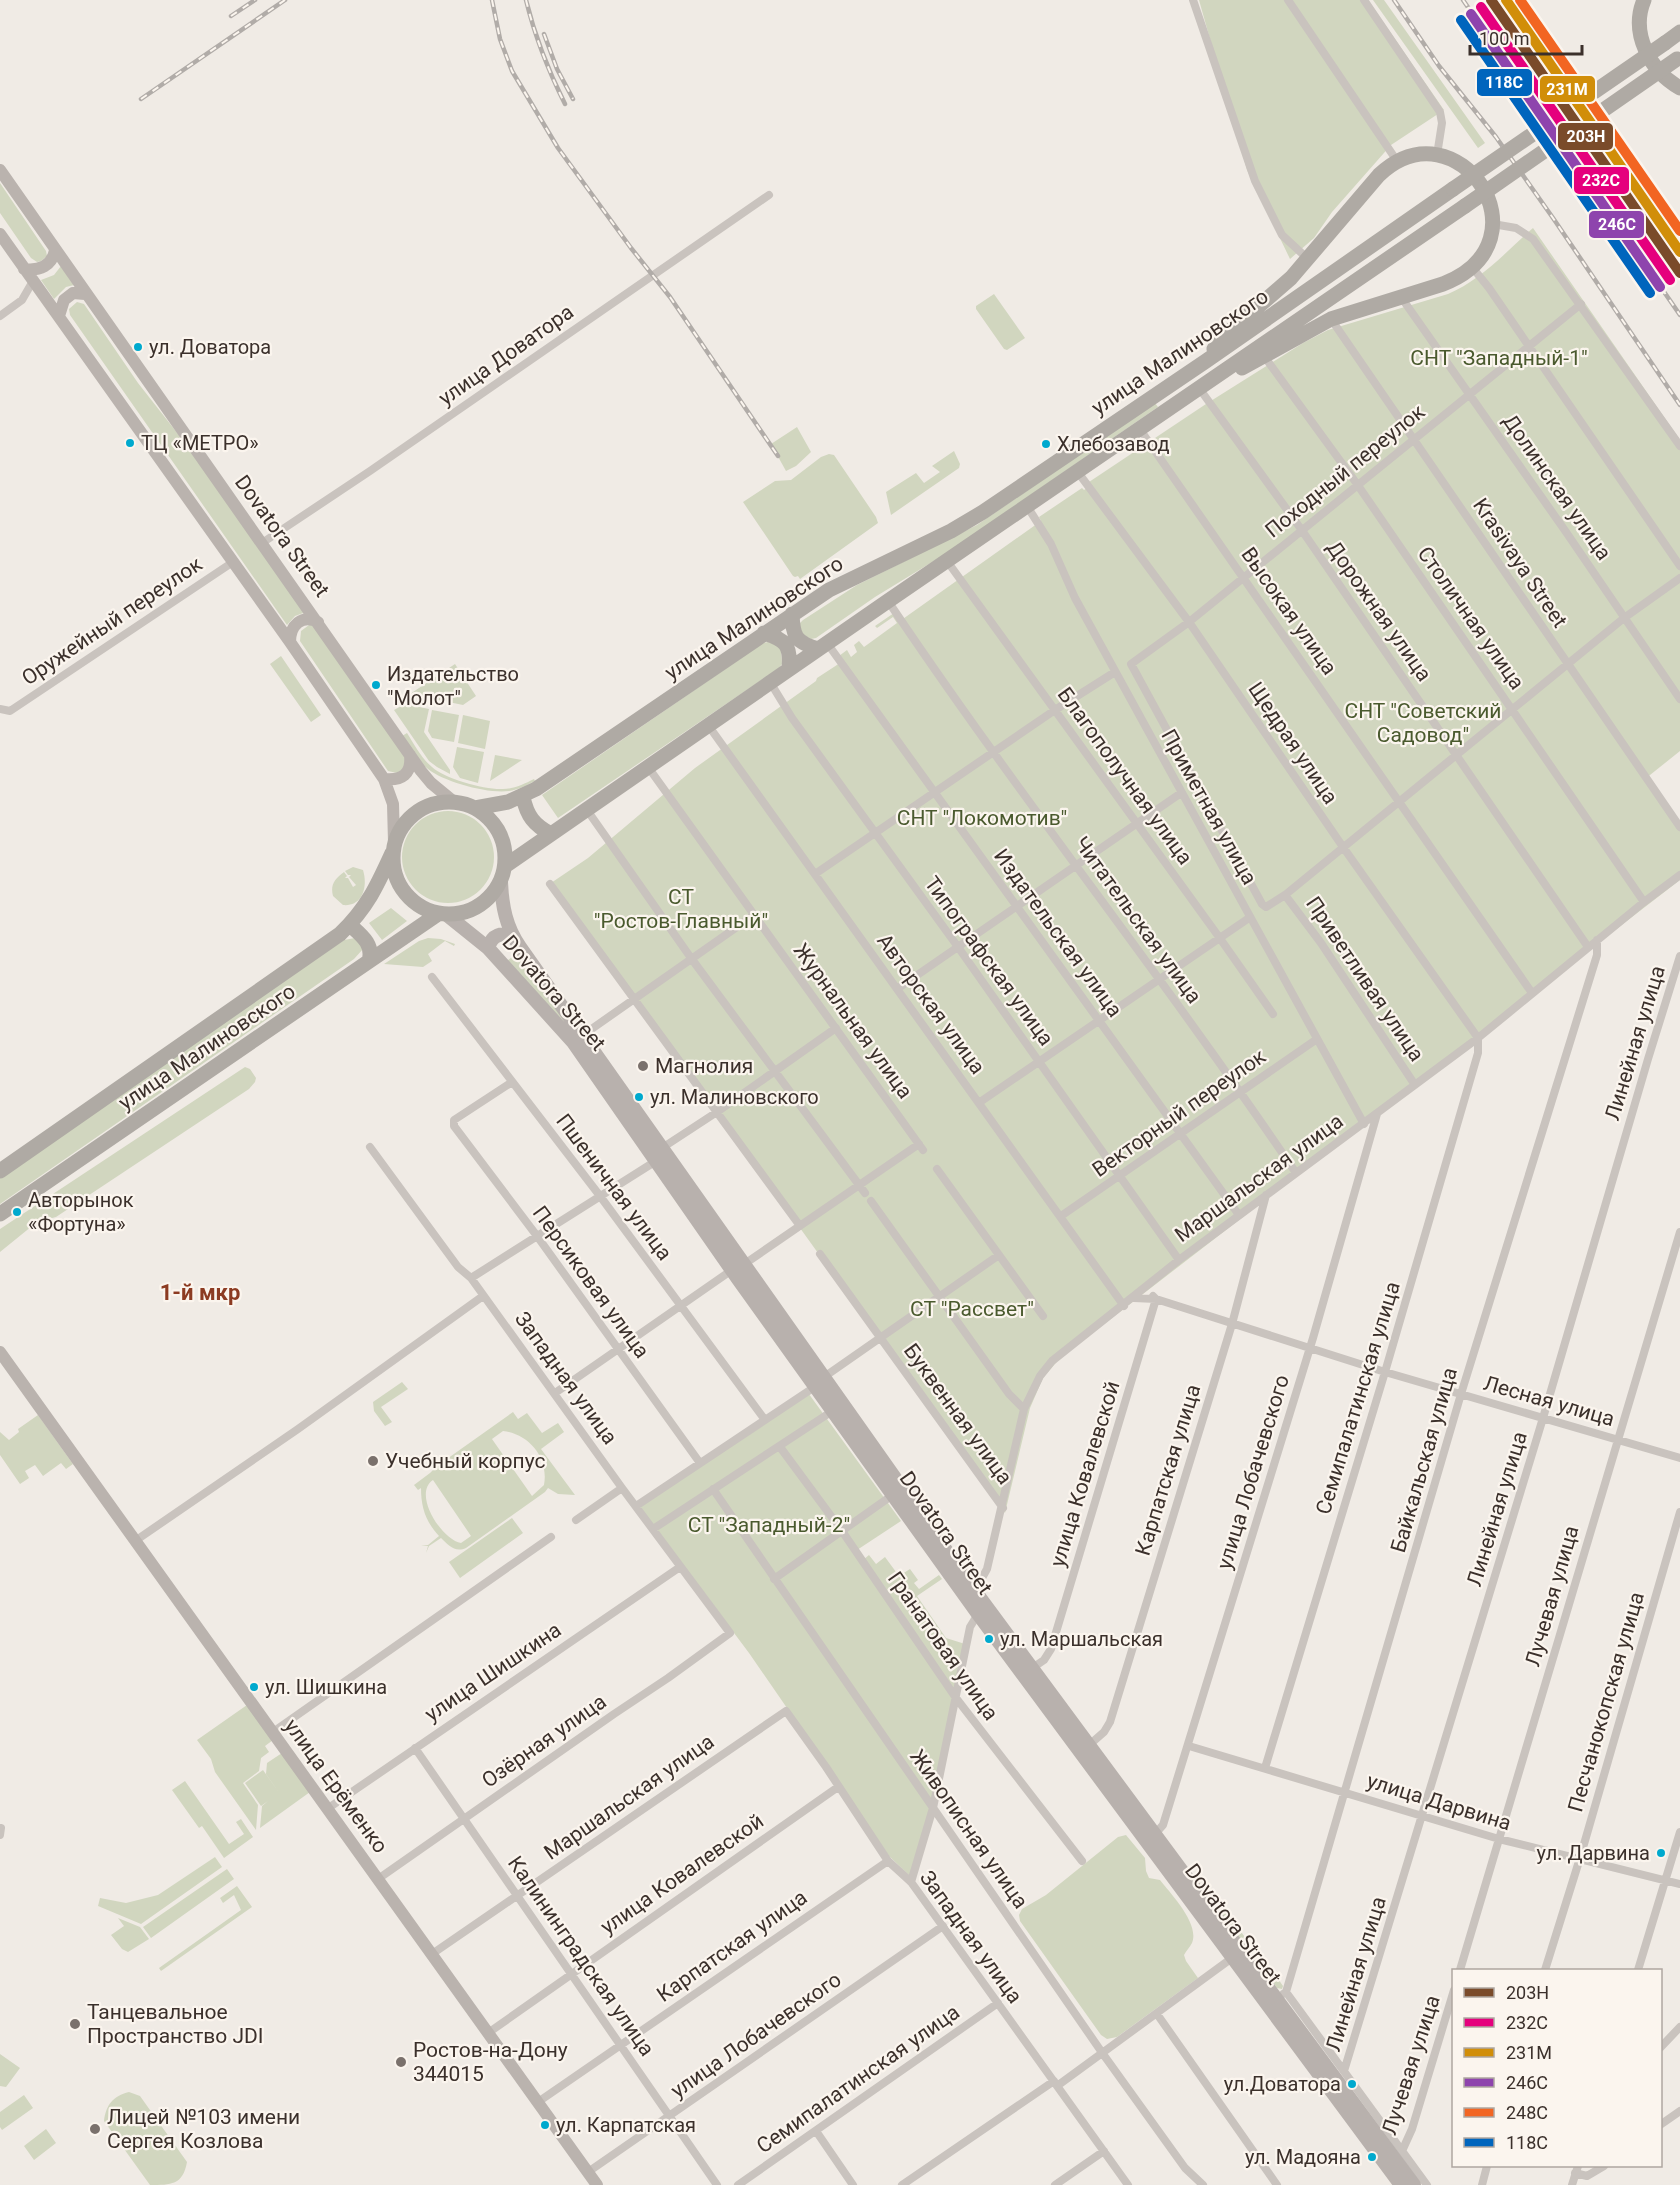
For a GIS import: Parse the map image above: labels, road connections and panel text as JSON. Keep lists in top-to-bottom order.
{
  "streets": {
    "highway": ["улица Малиновского"],
    "main road": ["Dovatora Street"],
    "street": [
      "улица Доватора",
      "Походный переулок",
      "Долинская улица",
      "Krasivaya Street",
      "Высокая улица",
      "Дорожная улица",
      "Столичная улица",
      "Оружейный переулок",
      "Щедрая улица",
      "Благополучная улица",
      "Приметная улица",
      "Читательская улица",
      "Издательская улица",
      "Типографская улица",
      "Приветливая улица",
      "Авторская улица",
      "Журнальная улица",
      "Линейная улица",
      "Векторный переулок",
      "Маршальская улица",
      "Пшеничная улица",
      "Персиковая улица",
      "Западная улица",
      "Семипалатинская улица",
      "Лесная улица",
      "Буквенная улица",
      "Байкальская улица",
      "Карпатская улица",
      "улица Лобачевского",
      "улица Ковалевской",
      "Лучевая улица",
      "Гранатовая улица",
      "улица Шишкина",
      "Песчанокопская улица",
      "Озёрная улица",
      "улица Ерёменко",
      "улица Дарвина",
      "Живописная улица",
      "Калининградская улица"
    ]
  },
  "crossings": [
    ["улица Малиновского", "Dovatora Street"],
    ["улица Малиновского", "Высокая улица"],
    ["улица Малиновского", "Дорожная улица"],
    ["улица Малиновского", "Щедрая улица"],
    ["улица Малиновского", "Благополучная улица"],
    ["улица Малиновского", "Приметная улица"],
    ["улица Малиновского", "Читательская улица"],
    ["улица Малиновского", "Издательская улица"],
    ["улица Малиновского", "Типографская улица"],
    ["улица Малиновского", "Авторская улица"],
    ["улица Малиновского", "Журнальная улица"],
    ["улица Доватора", "Dovatora Street"],
    ["Походный переулок", "Долинская улица"],
    ["Походный переулок", "Krasivaya Street"],
    ["Походный переулок", "Высокая улица"],
    ["Походный переулок", "Дорожная улица"],
    ["Походный переулок", "Столичная улица"],
    ["Походный переулок", "Щедрая улица"],
    ["Походный переулок", "Приветливая улица"],
    ["Dovatora Street", "Линейная улица"],
    ["Dovatora Street", "Маршальская улица"],
    ["Dovatora Street", "Байкальская улица"],
    ["Dovatora Street", "Карпатская улица"],
    ["Dovatora Street", "улица Лобачевского"],
    ["Dovatora Street", "улица Ковалевской"],
    ["Dovatora Street", "Лучевая улица"],
    ["Высокая улица", "Маршальская улица"],
    ["Дорожная улица", "Маршальская улица"],
    ["Столичная улица", "Маршальская улица"],
    ["Щедрая улица", "Маршальская улица"],
    ["Щедрая улица", "Семипалатинская улица"],
    ["Приметная улица", "Векторный переулок"],
    ["Приметная улица", "Маршальская улица"],
    ["Читательская улица", "Векторный переулок"],
    ["Читательская улица", "Маршальская улица"],
    ["Издательская улица", "Векторный переулок"],
    ["Издательская улица", "Маршальская улица"],
    ["Типографская улица", "Векторный переулок"],
    ["Типографская улица", "Маршальская улица"],
    ["Приветливая улица", "Маршальская улица"],
    ["Авторская улица", "Векторный переулок"],
    ["Авторская улица", "Маршальская улица"],
    ["Линейная улица", "Лесная улица"],
    ["Линейная улица", "улица Дарвина"],
    ["Маршальская улица", "Западная улица"],
    ["Маршальская улица", "Семипалатинская улица"],
    ["Маршальская улица", "Лесная улица"],
    ["Маршальская улица", "Буквенная улица"],
    ["Маршальская улица", "Байкальская улица"],
    ["Маршальская улица", "Карпатская улица"],
    ["Маршальская улица", "улица Лобачевского"],
    ["Маршальская улица", "улица Ерёменко"],
    ["Маршальская улица", "Калининградская улица"],
    ["Пшеничная улица", "Персиковая улица"],
    ["Западная улица", "Семипалатинская улица"],
    ["Западная улица", "Карпатская улица"],
    ["Западная улица", "улица Лобачевского"],
    ["Западная улица", "улица Ковалевской"],
    ["Западная улица", "улица Шишкина"],
    ["Западная улица", "Озёрная улица"],
    ["Семипалатинская улица", "Лесная улица"],
    ["Семипалатинская улица", "улица Дарвина"],
    ["Лесная улица", "Байкальская улица"],
    ["Лесная улица", "Карпатская улица"],
    ["Лесная улица", "улица Лобачевского"],
    ["Лесная улица", "улица Ковалевской"],
    ["Лесная улица", "Лучевая улица"],
    ["Байкальская улица", "улица Дарвина"],
    ["Карпатская улица", "улица Ерёменко"],
    ["Карпатская улица", "Калининградская улица"],
    ["улица Лобачевского", "улица Ерёменко"],
    ["улица Лобачевского", "улица Дарвина"],
    ["улица Лобачевского", "Калининградская улица"],
    ["улица Ковалевской", "улица Ерёменко"],
    ["улица Ковалевской", "Калининградская улица"],
    ["Лучевая улица", "улица Дарвина"],
    ["улица Шишкина", "улица Ерёменко"],
    ["улица Шишкина", "Калининградская улица"],
    ["Песчанокопская улица", "улица Дарвина"],
    ["Озёрная улица", "улица Ерёменко"],
    ["Озёрная улица", "Калининградская улица"]
  ],
  "districts": ["1-й мкр"],
  "parks": [
    "СНТ \"Западный-1\"",
    "СНТ \"Советский Садовод\"",
    "СНТ \"Локомотив\"",
    "СТ \"Ростов-Главный\"",
    "СТ \"Рассвет\"",
    "СТ \"Западный-2\""
  ],
  "places": [
    "ул. Доватора",
    "ТЦ «МЕТРО»",
    "Хлебозавод",
    "Издательство \"Молот\"",
    "Магнолия",
    "ул. Малиновского",
    "Авторынок «Фортуна»",
    "Учебный корпус",
    "ул. Маршальская",
    "ул. Шишкина",
    "ул. Дарвина",
    "Танцевальное Пространство JDI",
    "Ростов-на-Дону 344015",
    "ул.Доватора",
    "ул. Карпатская",
    "Лицей №103 имени Сергея Козлова",
    "ул. Мадояна"
  ],
  "lines": [
    "transit line 203Н",
    "transit line 231М",
    "transit line 248С",
    "transit line 232C",
    "transit line 246С",
    "transit line 118С"
  ],
  "legend": [
    "203Н",
    "232C",
    "231М",
    "246С",
    "248С",
    "118С"
  ],
  "scale_bar": "100 m"
}
